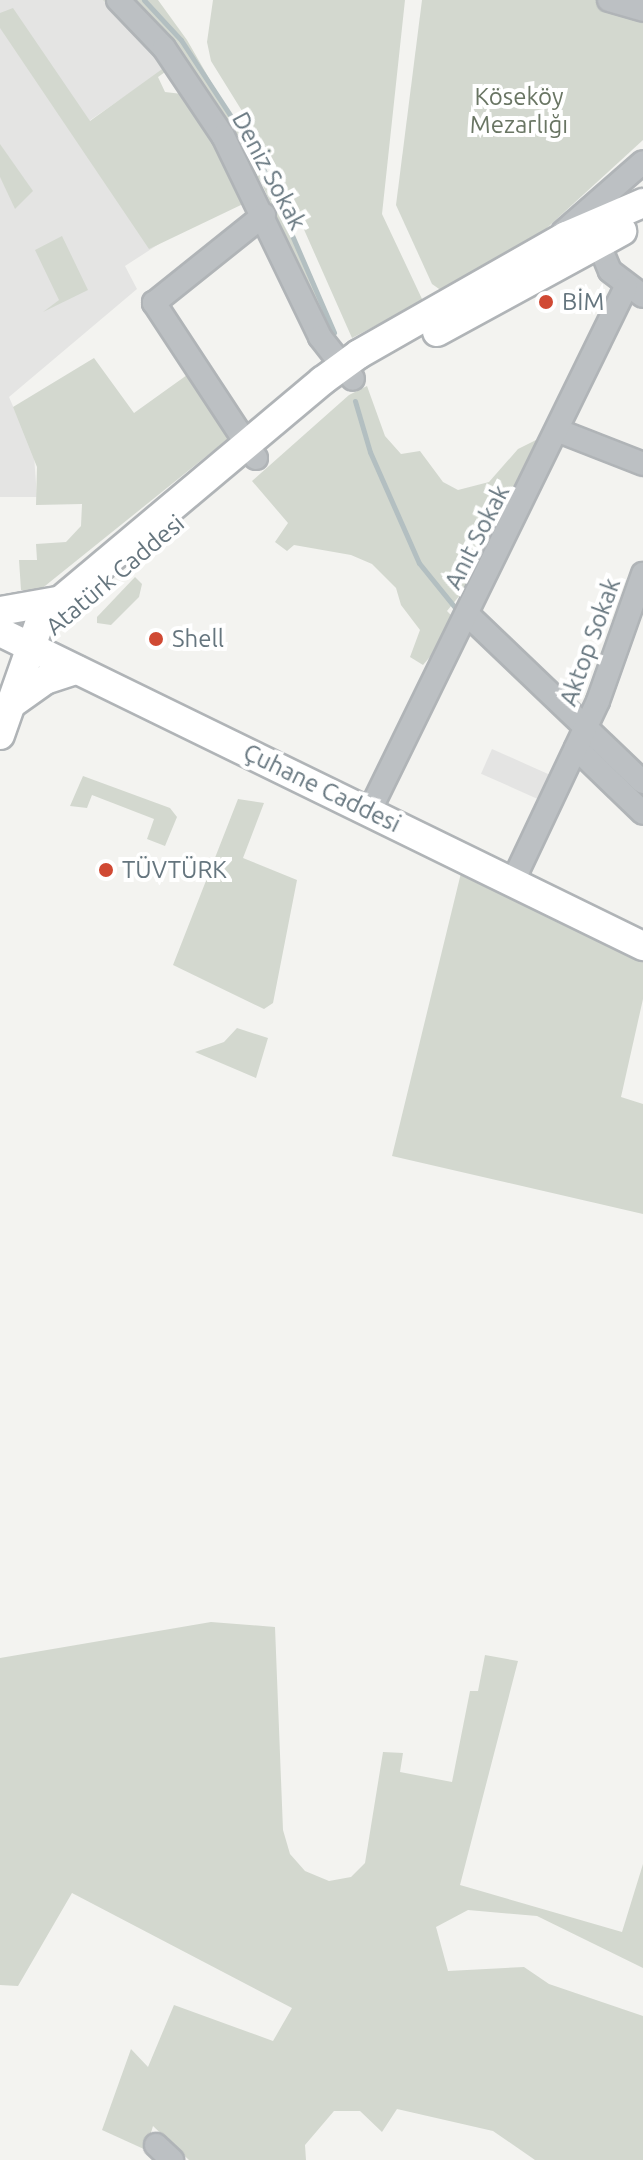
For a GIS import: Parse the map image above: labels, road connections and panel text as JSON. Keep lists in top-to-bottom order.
{
  "streets": {
    "main road": ["Atatürk Caddesi", "Çuhane Caddesi"],
    "street": ["Deniz Sokak", "Anıt Sokak", "Aktop Sokak"]
  },
  "crossings": [
    ["Deniz Sokak", "Atatürk Caddesi"],
    ["Anıt Sokak", "Çuhane Caddesi"],
    ["Atatürk Caddesi", "Çuhane Caddesi"],
    ["Aktop Sokak", "Çuhane Caddesi"]
  ],
  "parks": ["Köseköy Mezarlığı"],
  "places": ["BİM", "Shell", "TÜVTÜRK"]
}
